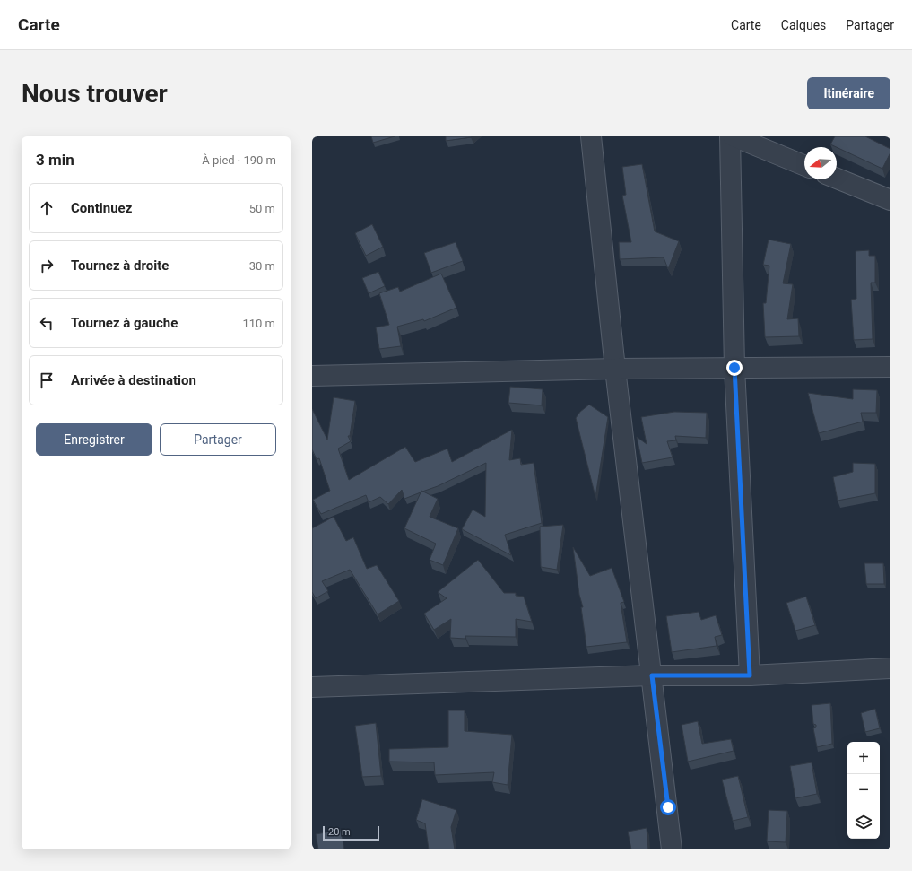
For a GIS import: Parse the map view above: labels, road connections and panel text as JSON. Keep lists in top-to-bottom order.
{
  "scale_bar": "20 m",
  "north": "left",
  "page": {
    "header": "Carte",
    "nav": ["Carte", "Calques", "Partager"],
    "buttons": [
      "Itinéraire",
      ["Enregistrer", "Partager"]
    ],
    "title": "Nous trouver",
    "heading": ["3 min", "À pied · 190 m"],
    "list": [
      ["Continuez", "50 m"],
      ["Tournez à droite", "30 m"],
      ["Tournez à gauche", "110 m"],
      "Arrivée à destination"
    ],
    "map_buttons": ["+", "−"],
    "scale": "20 m"
  }
}
